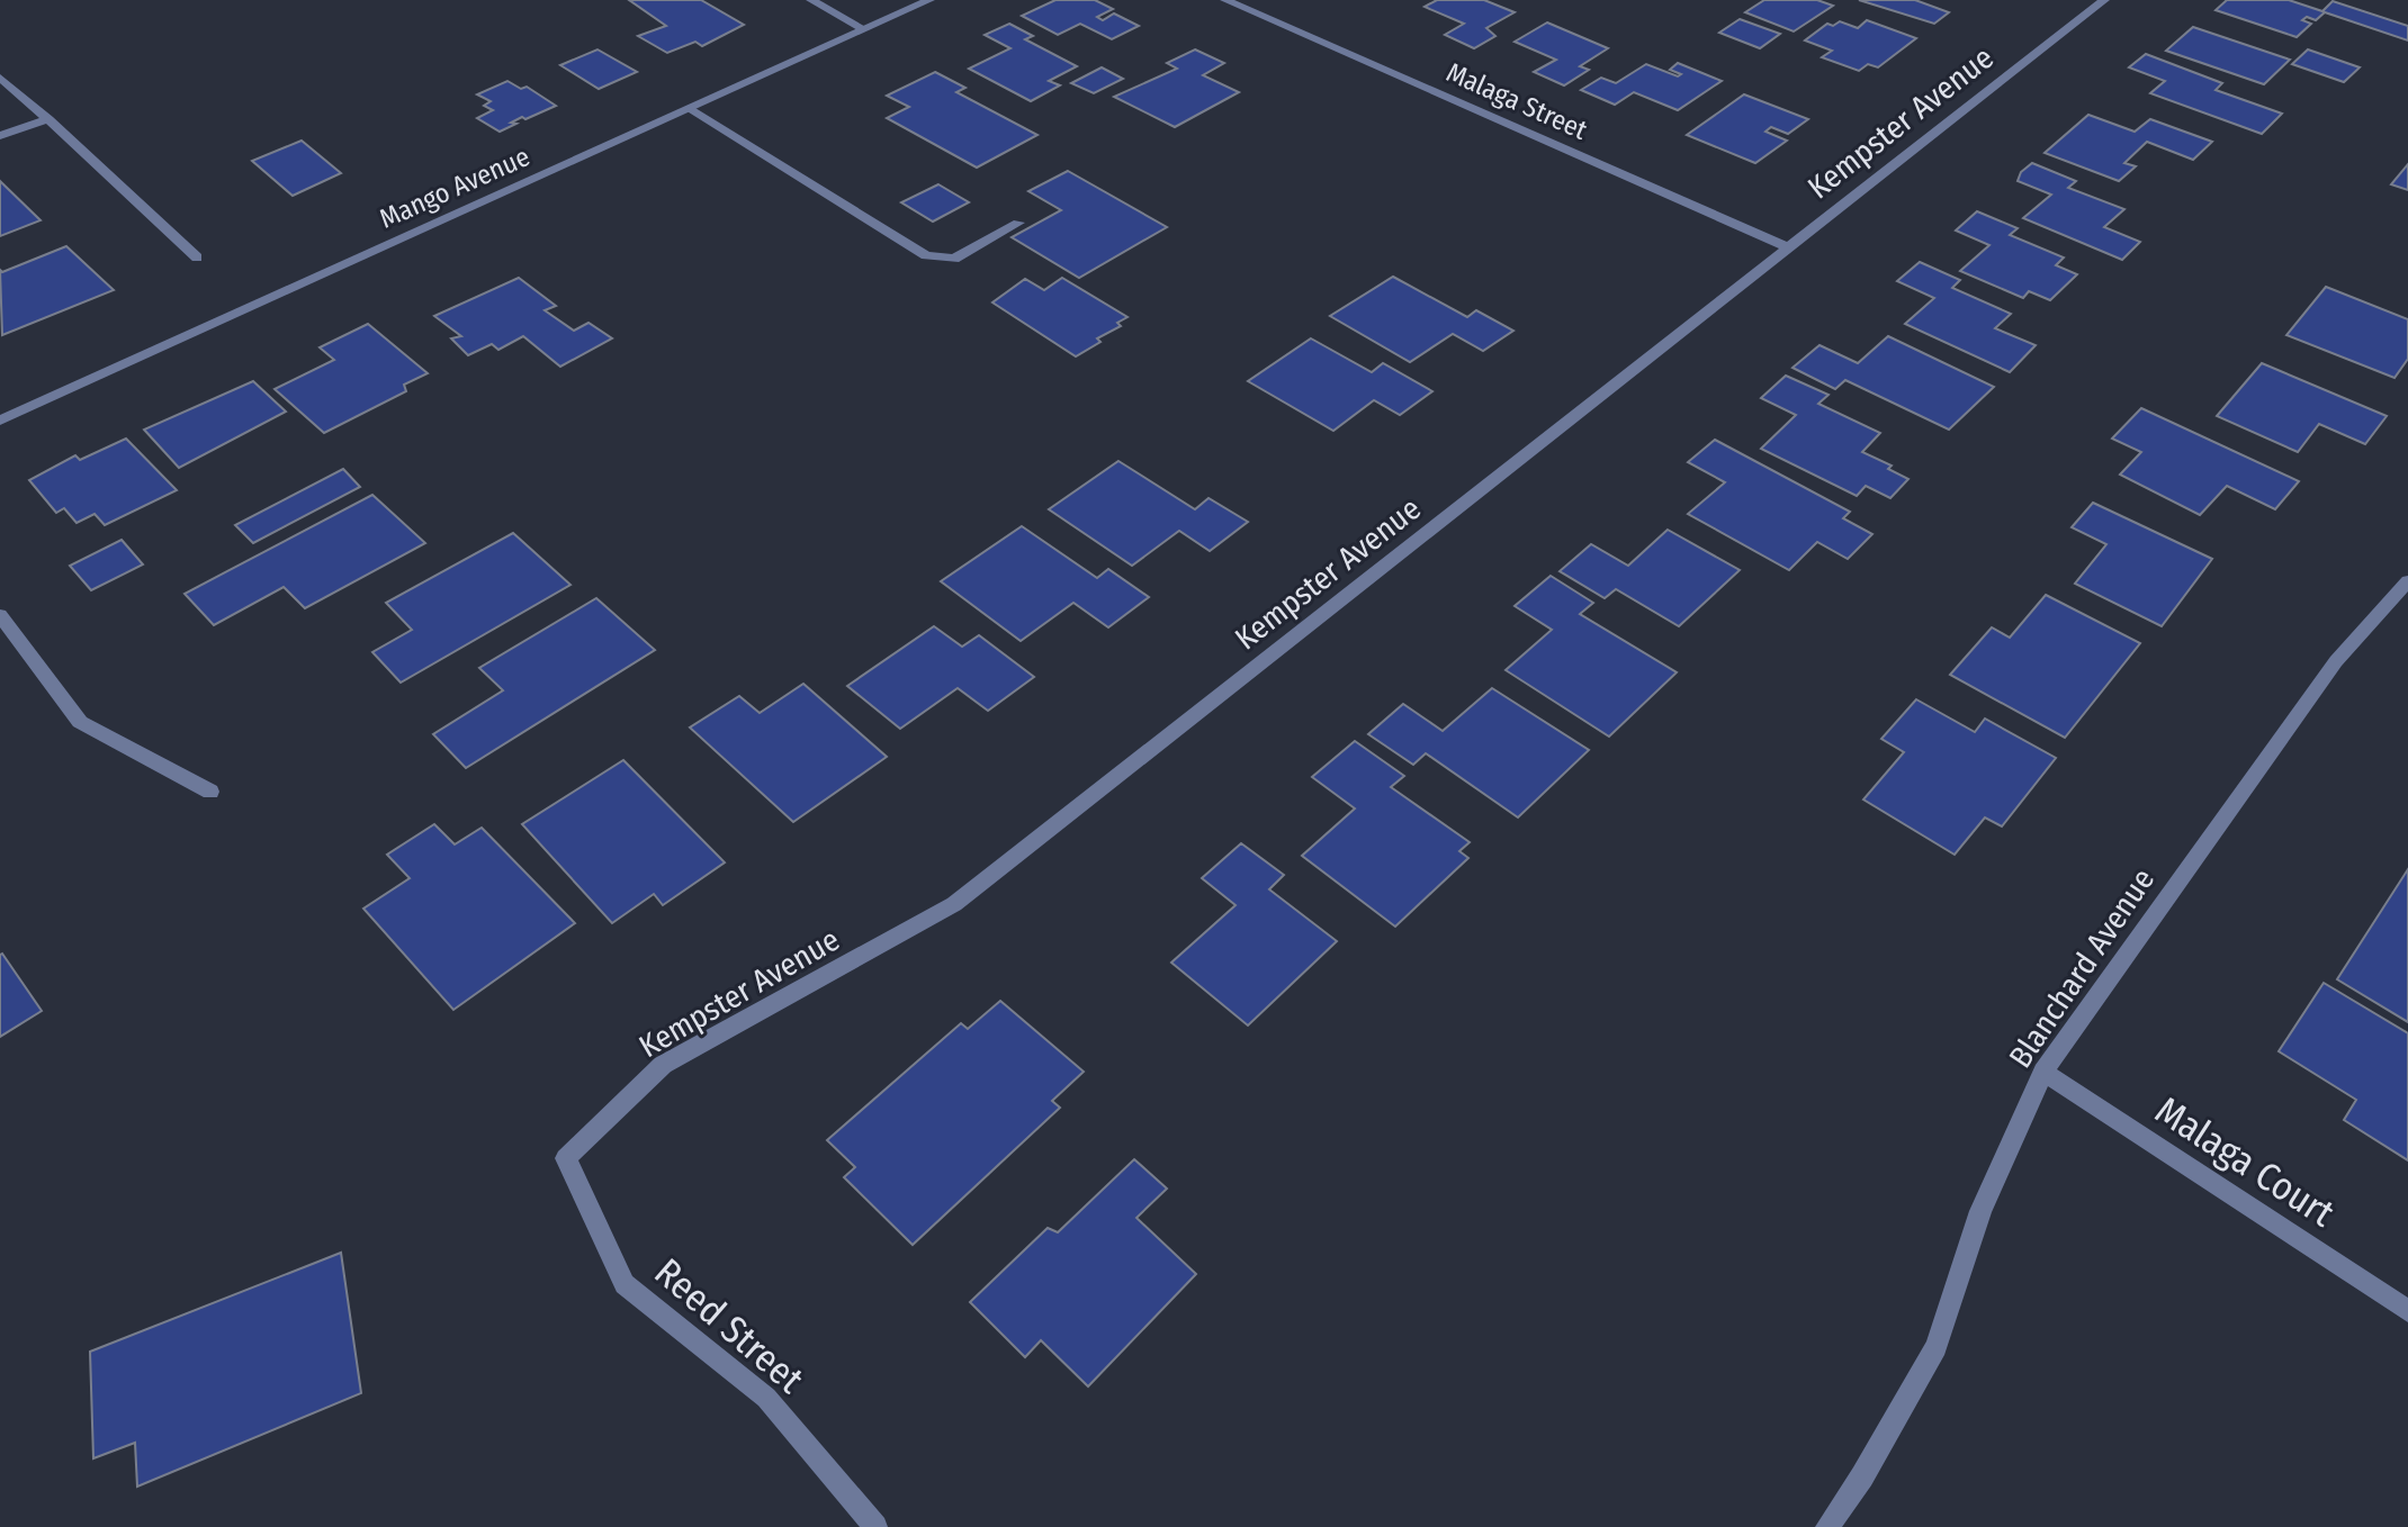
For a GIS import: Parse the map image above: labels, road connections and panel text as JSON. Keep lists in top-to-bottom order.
{
  "streets": {
    "street": [
      "Malaga Street",
      "Kempster Avenue",
      "Mango Avenue",
      "Blanchard Avenue",
      "Malaga Court",
      "Reed Street"
    ]
  },
  "crossings": [
    ["Malaga Street", "Kempster Avenue"],
    ["Kempster Avenue", "Reed Street"],
    ["Blanchard Avenue", "Malaga Court"]
  ]
}
